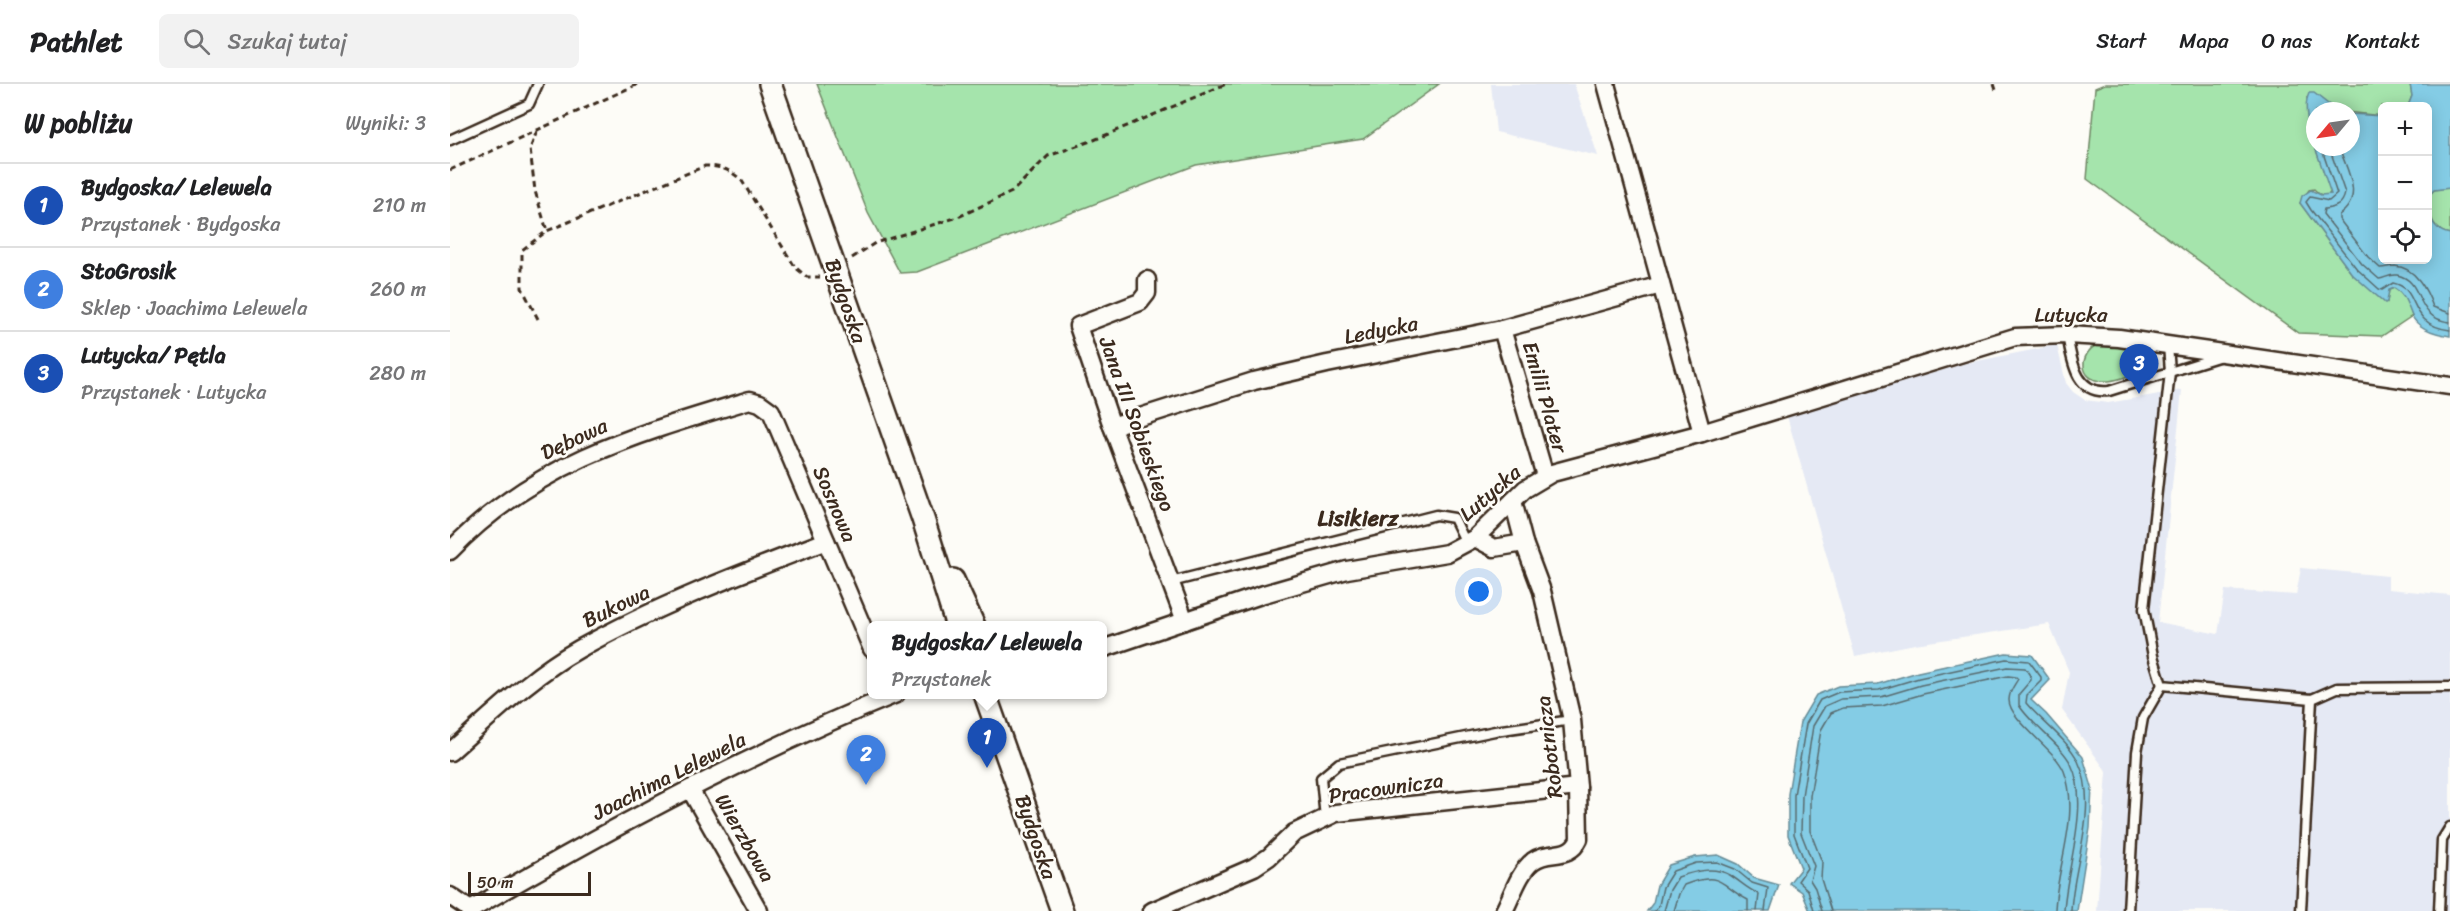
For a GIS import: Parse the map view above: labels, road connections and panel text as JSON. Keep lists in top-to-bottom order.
{
  "streets": {
    "street": [
      "Bydgoska",
      "Lutycka",
      "Ledycka",
      "Emilii Plater",
      "Jana III Sobieskiego",
      "Dębowa",
      "Sosnowa",
      "Bukowa",
      "Robotnicza",
      "Joachima Lelewela",
      "Pracownicza",
      "Wierzbowa"
    ]
  },
  "crossings": [
    ["Lutycka", "Emilii Plater"],
    ["Lutycka", "Jana III Sobieskiego"],
    ["Lutycka", "Robotnicza"],
    ["Ledycka", "Emilii Plater"],
    ["Ledycka", "Jana III Sobieskiego"],
    ["Dębowa", "Sosnowa"],
    ["Sosnowa", "Bukowa"],
    ["Robotnicza", "Pracownicza"],
    ["Joachima Lelewela", "Wierzbowa"]
  ],
  "districts": ["Lisikierz"],
  "scale_bar": "50 m",
  "north": "bottom left",
  "page": {
    "header": "Pathlet",
    "search": "Szukaj tutaj",
    "nav": [
      "Start",
      "Mapa",
      "O nas",
      "Kontakt"
    ],
    "heading": ["W pobliżu", "Wyniki: 3"],
    "map_buttons": ["+", "−"],
    "list": [
      {
        "mark": "1",
        "name": "Bydgoska/ Lelewela",
        "note": "Przystanek · Bydgoska",
        "value": "210 m"
      },
      {
        "mark": "2",
        "name": "StoGrosik",
        "note": "Sklep · Joachima Lelewela",
        "value": "260 m"
      },
      {
        "mark": "3",
        "name": "Lutycka/ Pętla",
        "note": "Przystanek · Lutycka",
        "value": "280 m"
      }
    ],
    "pins": ["3", "1", "2"],
    "popup": ["Bydgoska/ Lelewela", "Przystanek"],
    "scale": "50 m"
  }
}
